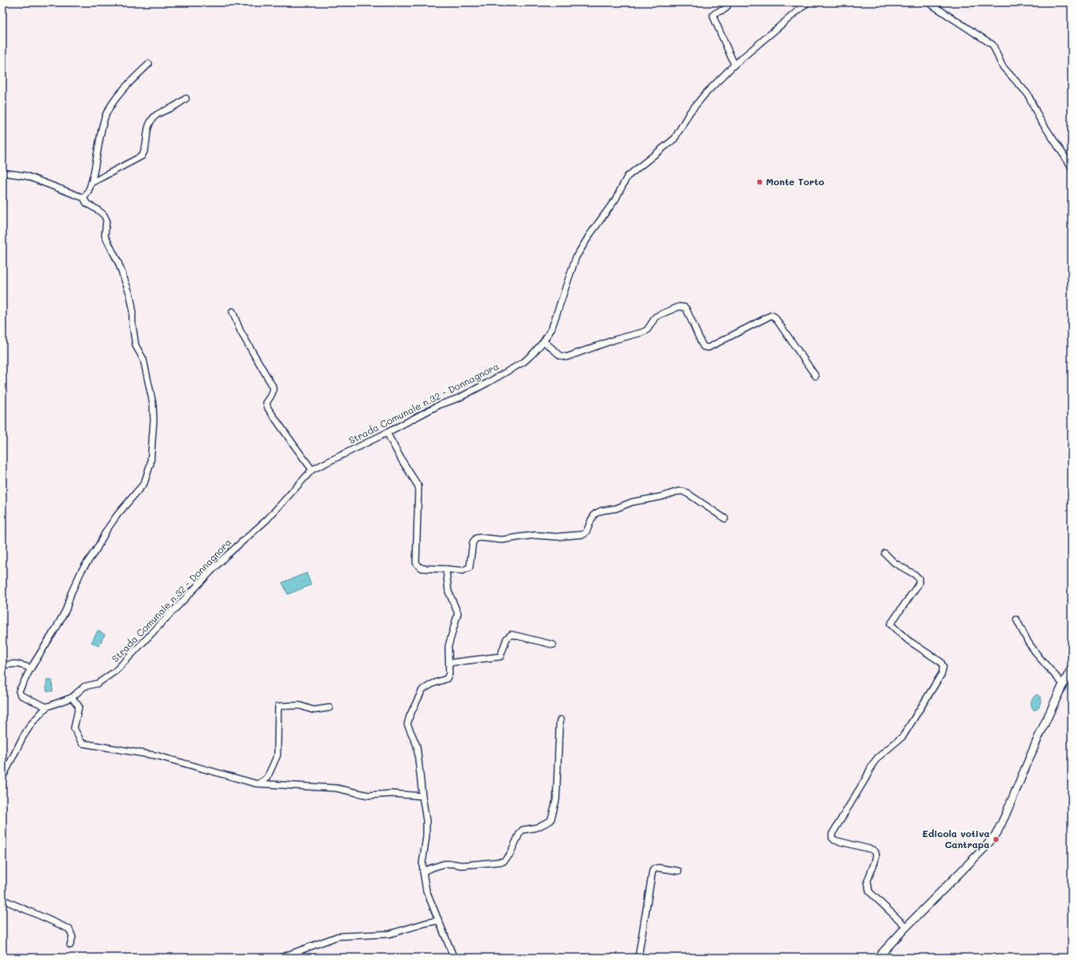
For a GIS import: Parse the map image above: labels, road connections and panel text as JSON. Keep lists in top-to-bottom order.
{
  "streets": {
    "street": ["Strada Comunale n.32 - Donnagnora"]
  },
  "places": ["Monte Torto", "Edicola votiva Cantrapa"]
}
